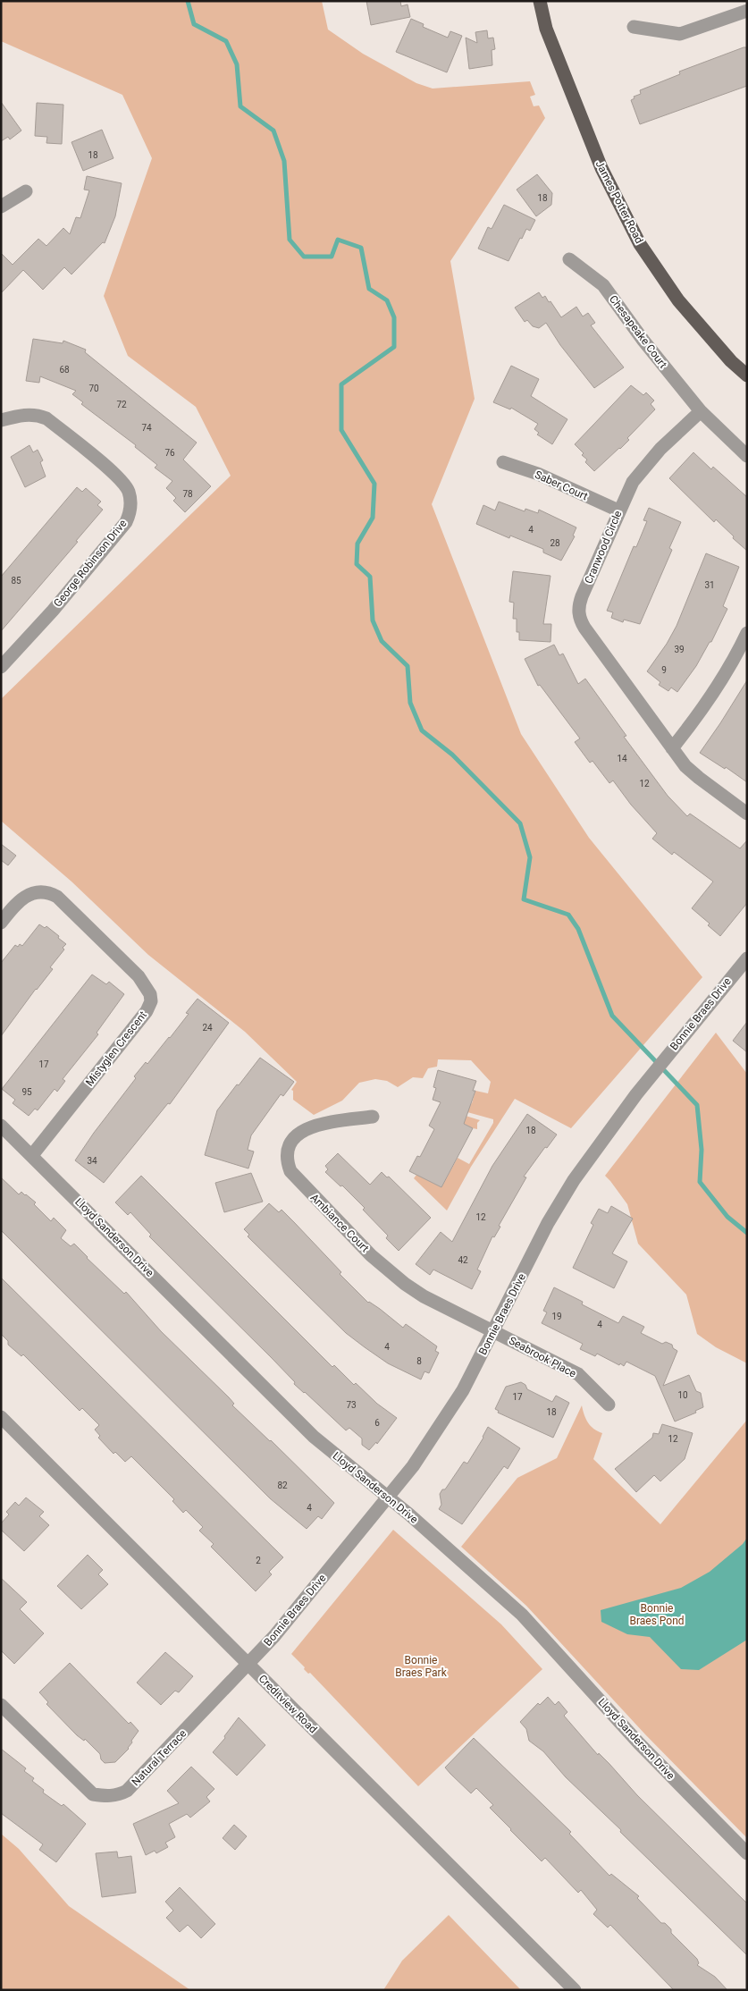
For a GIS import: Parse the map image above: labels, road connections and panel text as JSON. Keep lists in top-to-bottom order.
{
  "streets": {
    "main road": ["James Potter Road"],
    "street": [
      "Chesapeake Court",
      "Saber Court",
      "Cranwood Circle",
      "George Robinson Drive",
      "Bonnie Braes Drive",
      "Mistyglen Crescent",
      "Ambiance Court",
      "Lloyd Sanderson Drive",
      "Seabrook Place",
      "Creditview Road",
      "Natural Terrace"
    ]
  },
  "crossings": [
    ["Chesapeake Court", "Cranwood Circle"],
    ["Saber Court", "Cranwood Circle"],
    ["Bonnie Braes Drive", "Ambiance Court"],
    ["Bonnie Braes Drive", "Lloyd Sanderson Drive"],
    ["Bonnie Braes Drive", "Seabrook Place"],
    ["Bonnie Braes Drive", "Creditview Road"],
    ["Bonnie Braes Drive", "Natural Terrace"],
    ["Mistyglen Crescent", "Lloyd Sanderson Drive"],
    ["Ambiance Court", "Seabrook Place"],
    ["Creditview Road", "Natural Terrace"]
  ],
  "parks": ["Bonnie Braes Pond", "Bonnie Braes Park"],
  "house_numbers": [
    "18",
    "18",
    "68",
    "70",
    "72",
    "74",
    "76",
    "78",
    "4",
    "28",
    "85",
    "31",
    "39",
    "9",
    "14",
    "12",
    "24",
    "17",
    "95",
    "18",
    "34",
    "12",
    "42",
    "19",
    "4",
    "4",
    "8",
    "10",
    "17",
    "73",
    "18",
    "6",
    "12",
    "82",
    "4",
    "2"
  ]
}
